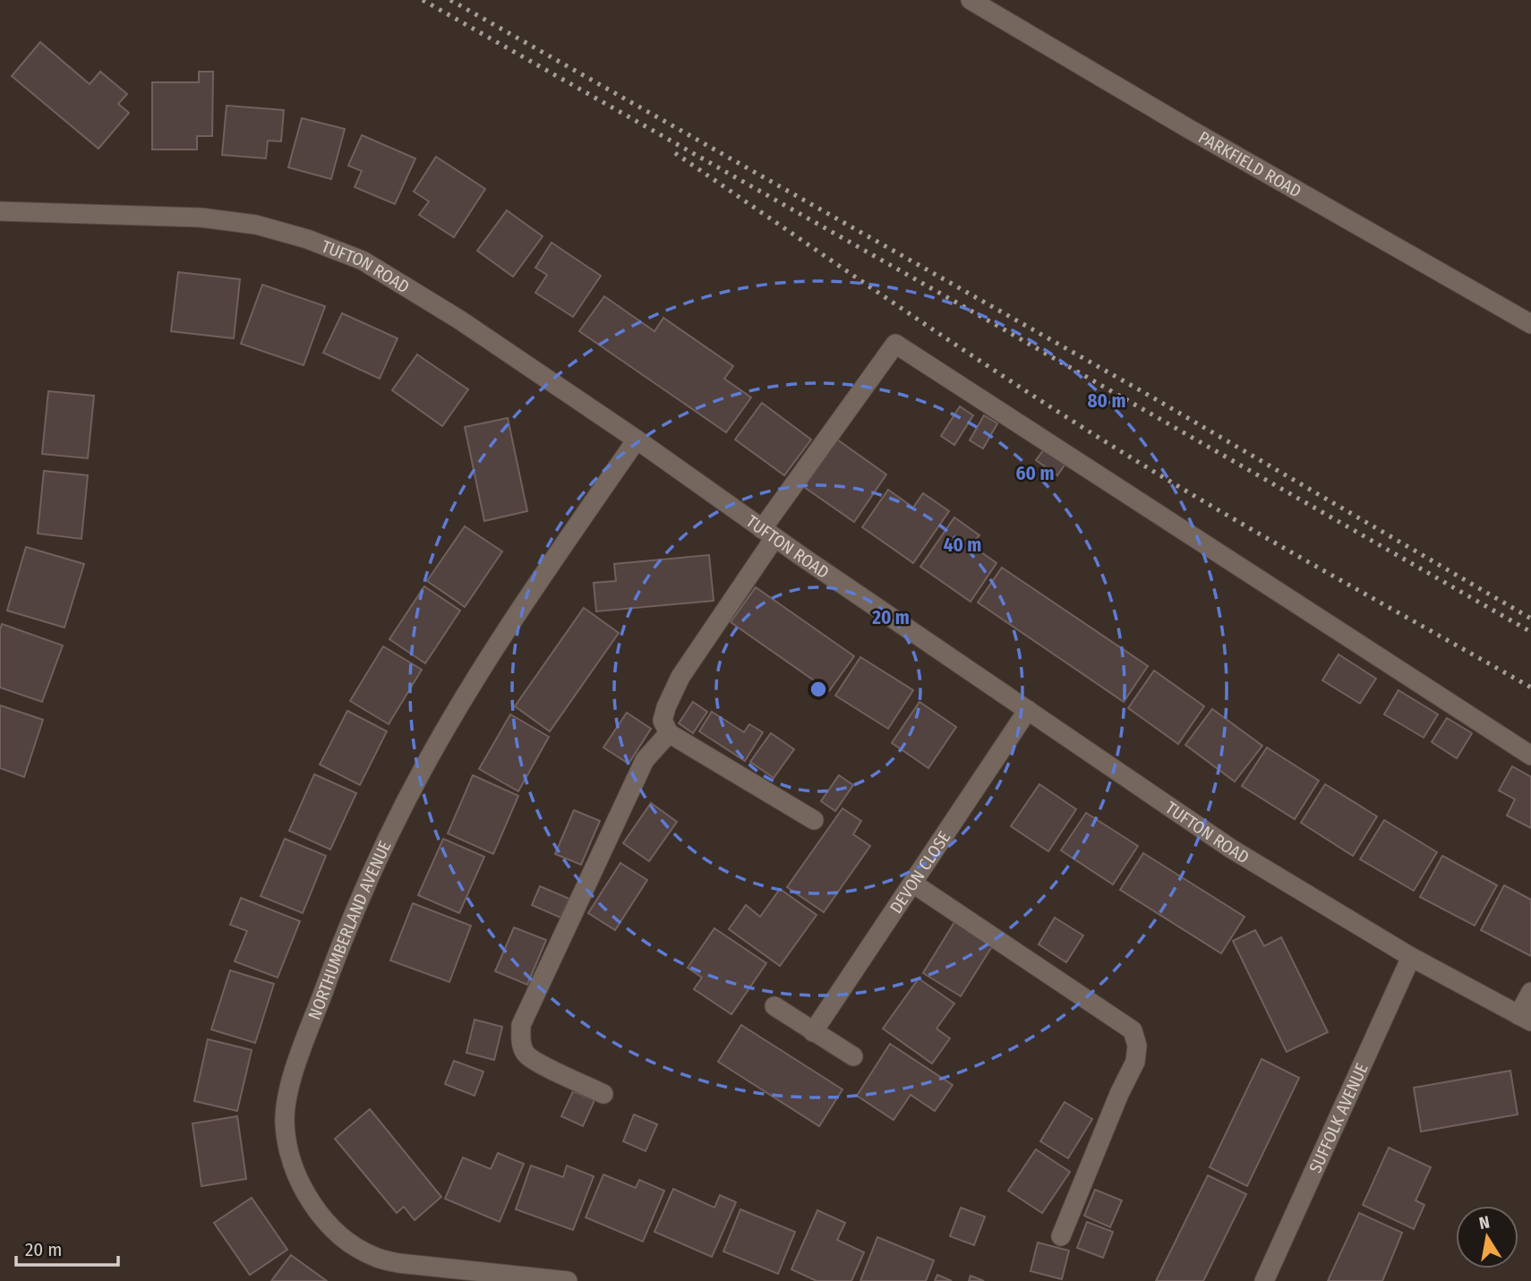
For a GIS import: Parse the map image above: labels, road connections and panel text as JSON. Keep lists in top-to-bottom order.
{
  "streets": {
    "street": [
      "PARKFIELD ROAD",
      "TUFTON ROAD",
      "DEVON CLOSE",
      "NORTHUMBERLAND AVENUE",
      "SUFFOLK AVENUE"
    ]
  },
  "crossings": [
    ["TUFTON ROAD", "DEVON CLOSE"],
    ["TUFTON ROAD", "NORTHUMBERLAND AVENUE"],
    ["TUFTON ROAD", "SUFFOLK AVENUE"]
  ],
  "scale_bar": "20 m",
  "north": "top",
  "rings": [
    "80 m",
    "60 m",
    "40 m",
    "20 m"
  ]
}
